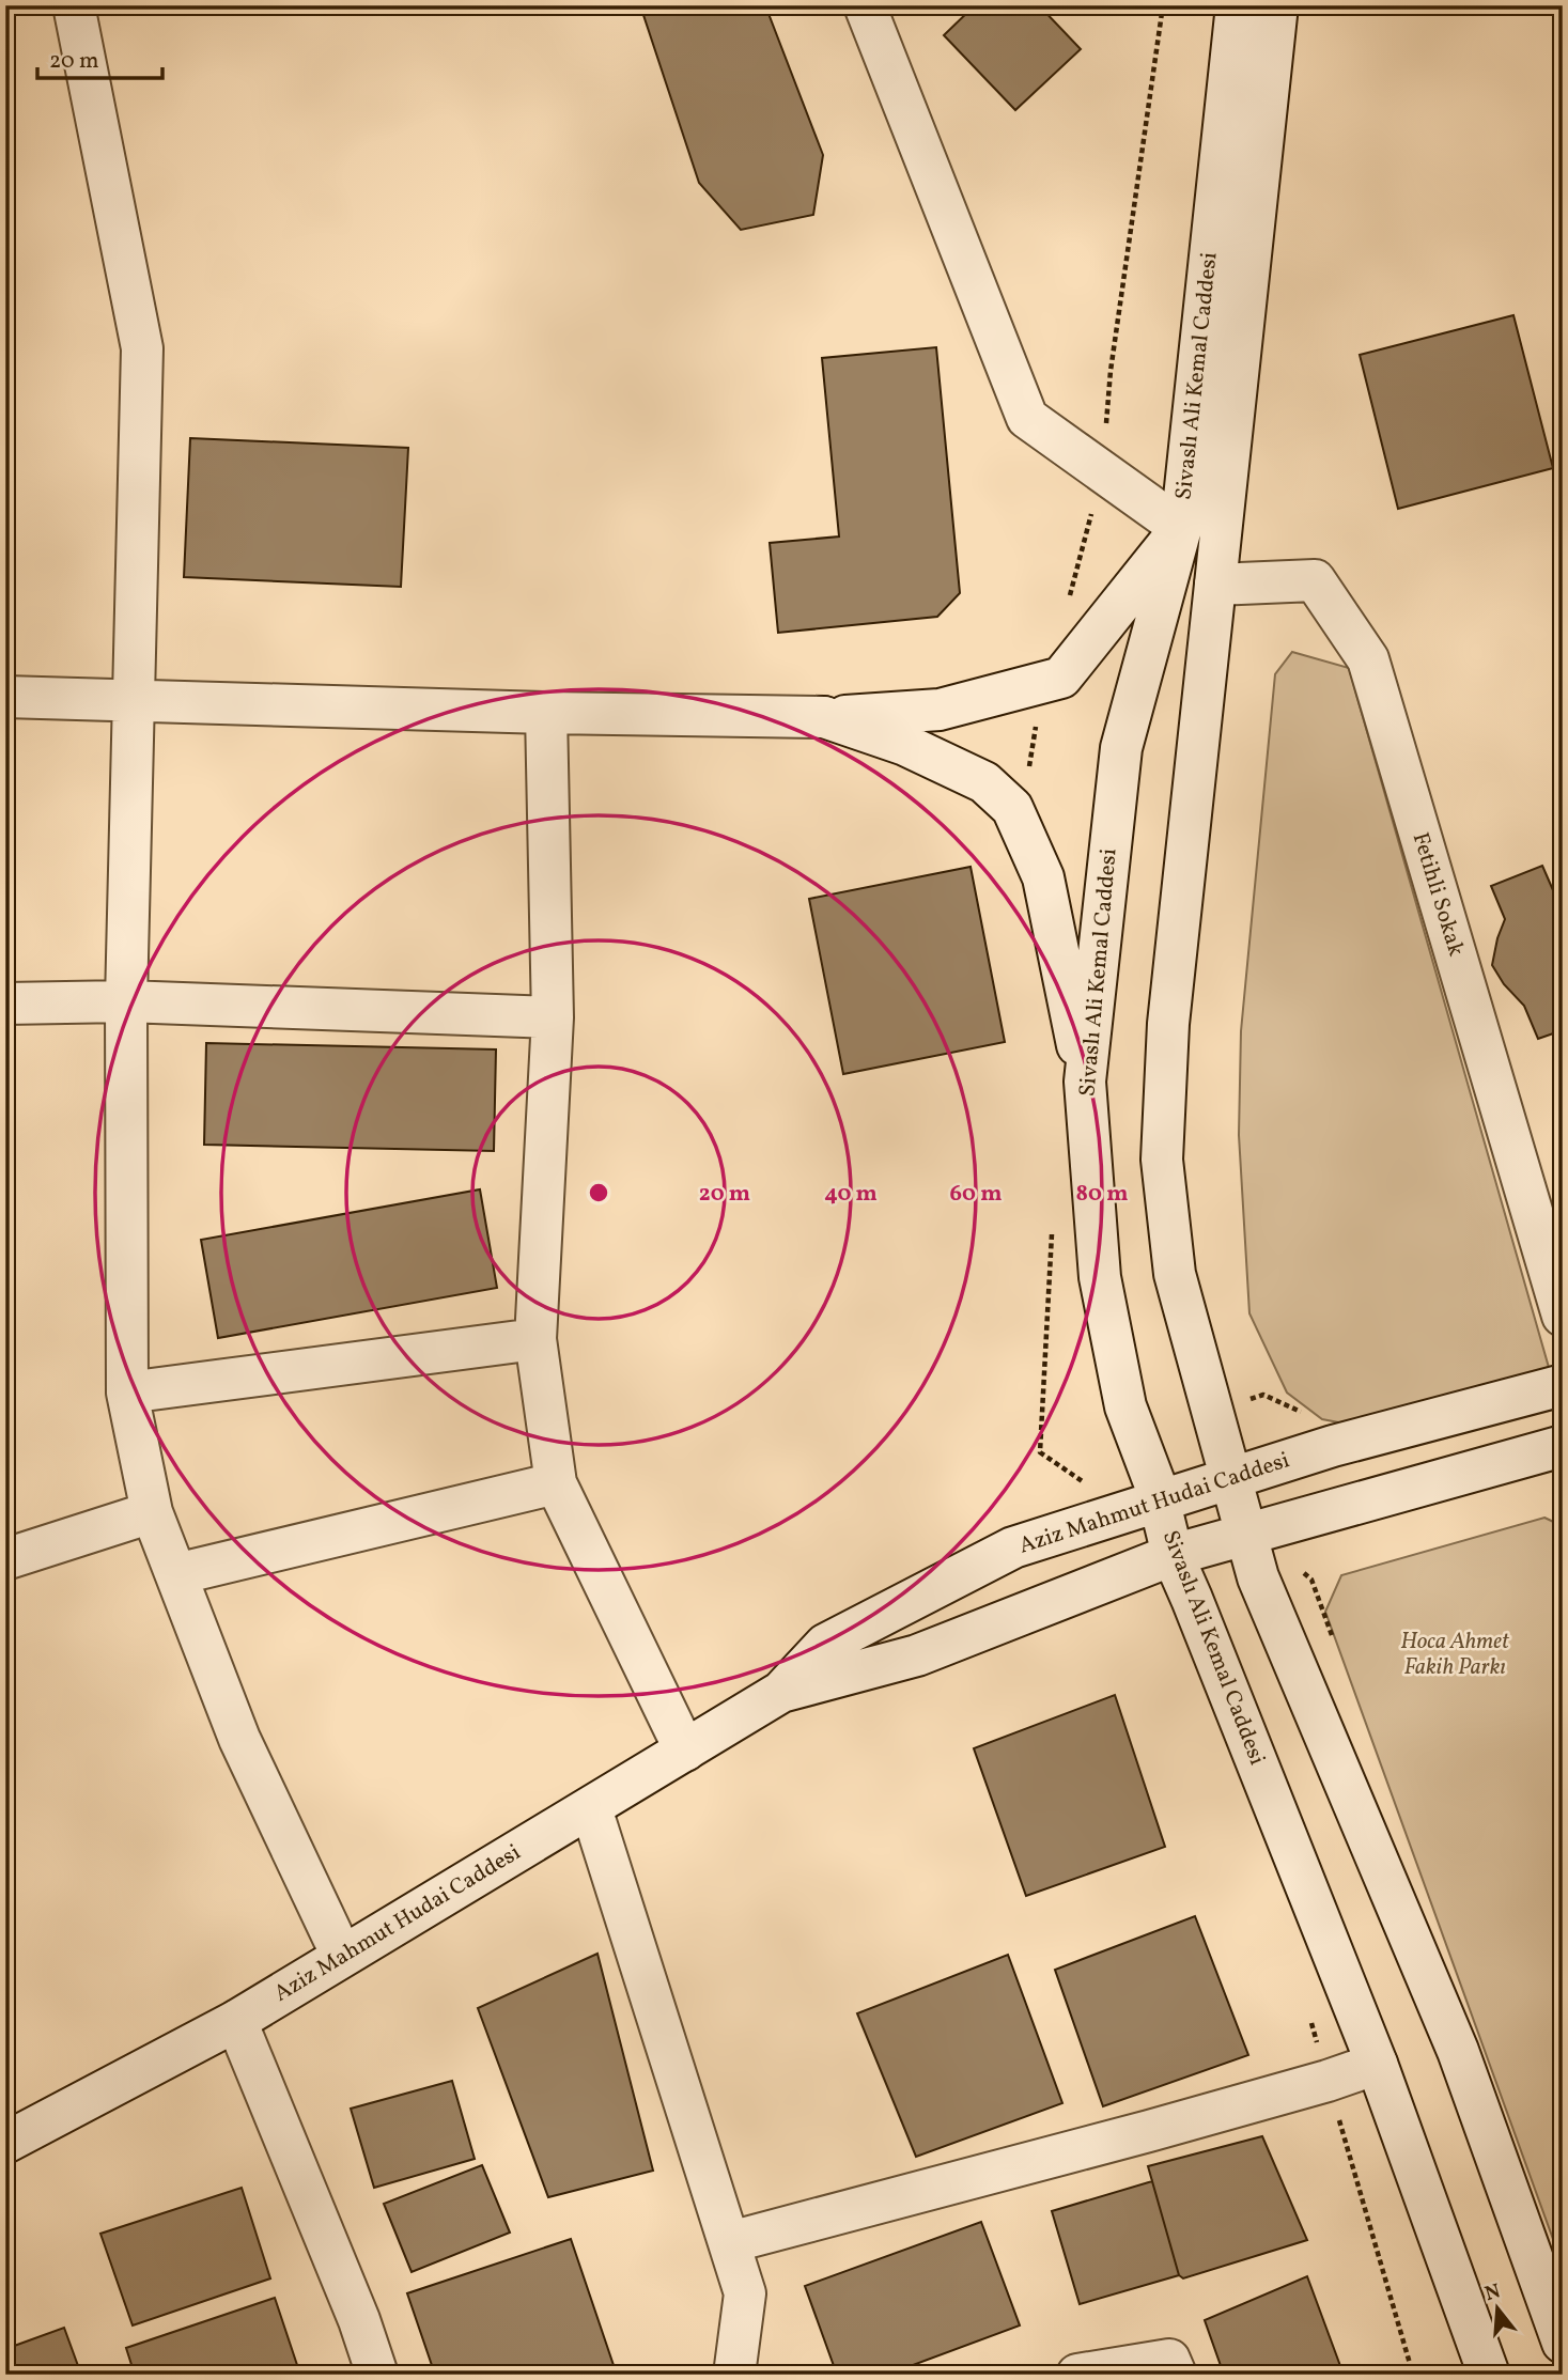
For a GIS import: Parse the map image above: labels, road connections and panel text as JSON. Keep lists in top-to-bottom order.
{
  "streets": {
    "street": ["Sivaslı Ali Kemal Caddesi", "Fetihli Sokak", "Aziz Mahmut Hudai Caddesi"]
  },
  "crossings": [
    ["Sivaslı Ali Kemal Caddesi", "Fetihli Sokak"],
    ["Sivaslı Ali Kemal Caddesi", "Aziz Mahmut Hudai Caddesi"]
  ],
  "parks": ["Hoca Ahmet Fakih Parkı"],
  "scale_bar": "20 m",
  "north": "top",
  "rings": [
    "20 m",
    "40 m",
    "60 m",
    "80 m"
  ]
}
